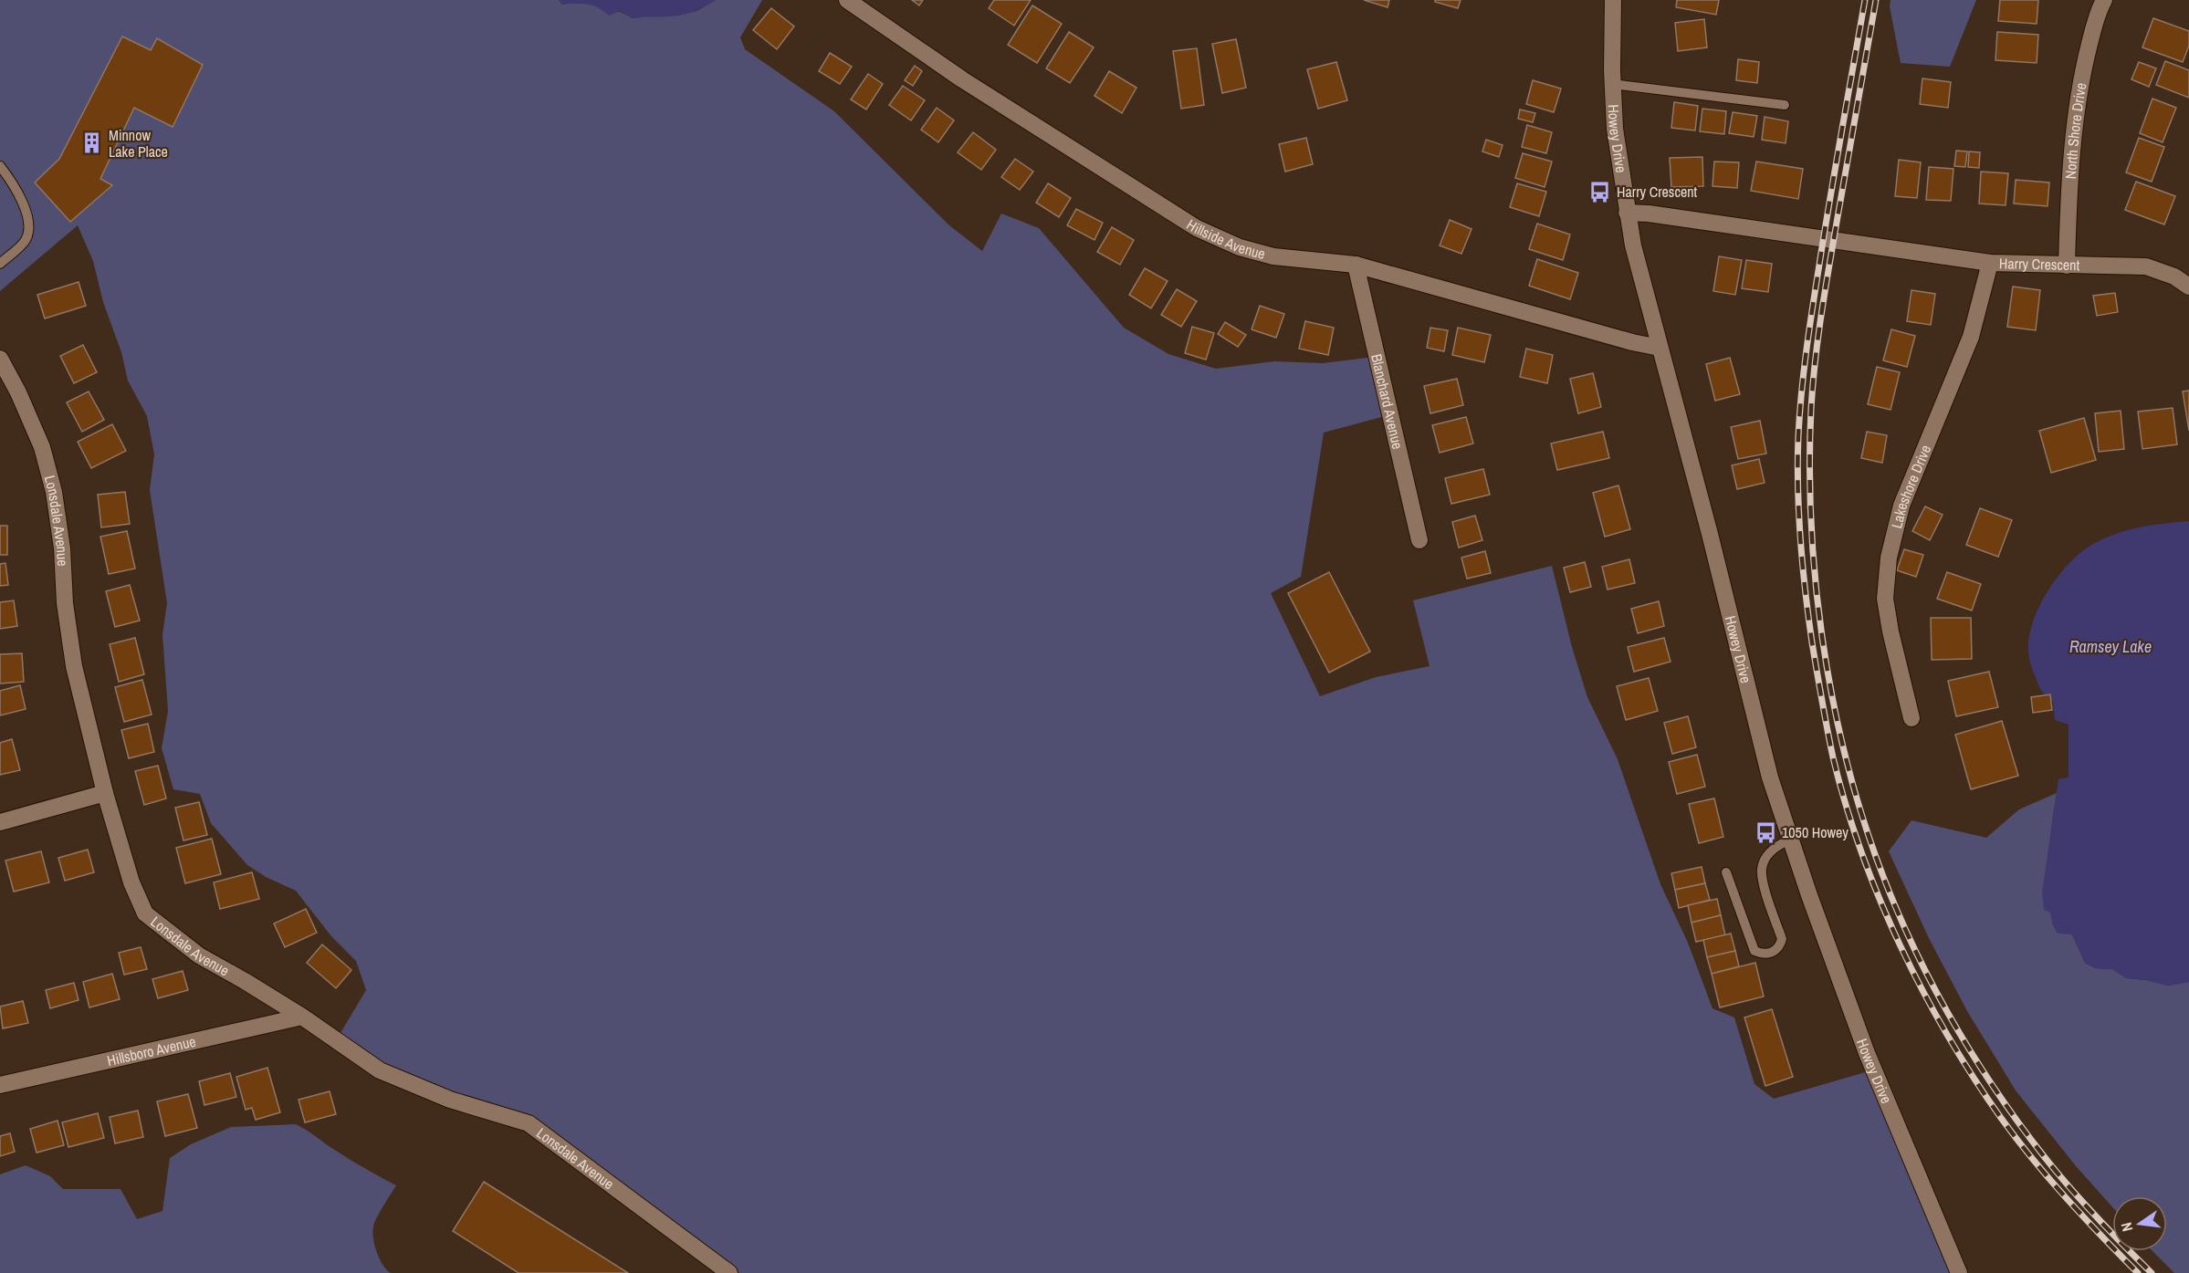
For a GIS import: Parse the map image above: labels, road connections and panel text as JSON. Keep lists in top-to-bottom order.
{
  "streets": {
    "street": [
      "North Shore Drive",
      "Howey Drive",
      "Hillside Avenue",
      "Harry Crescent",
      "Blanchard Avenue",
      "Lakeshore Drive",
      "Lonsdale Avenue",
      "Hillsboro Avenue"
    ]
  },
  "crossings": [
    ["North Shore Drive", "Harry Crescent"],
    ["Howey Drive", "Hillside Avenue"],
    ["Howey Drive", "Harry Crescent"],
    ["Hillside Avenue", "Blanchard Avenue"],
    ["Harry Crescent", "Lakeshore Drive"],
    ["Lonsdale Avenue", "Hillsboro Avenue"]
  ],
  "water": ["Ramsey Lake"],
  "places": {
    "building": ["Minnow Lake Place"],
    "bus stop": ["Harry Crescent", "1050 Howey"]
  },
  "north": "left"
}
